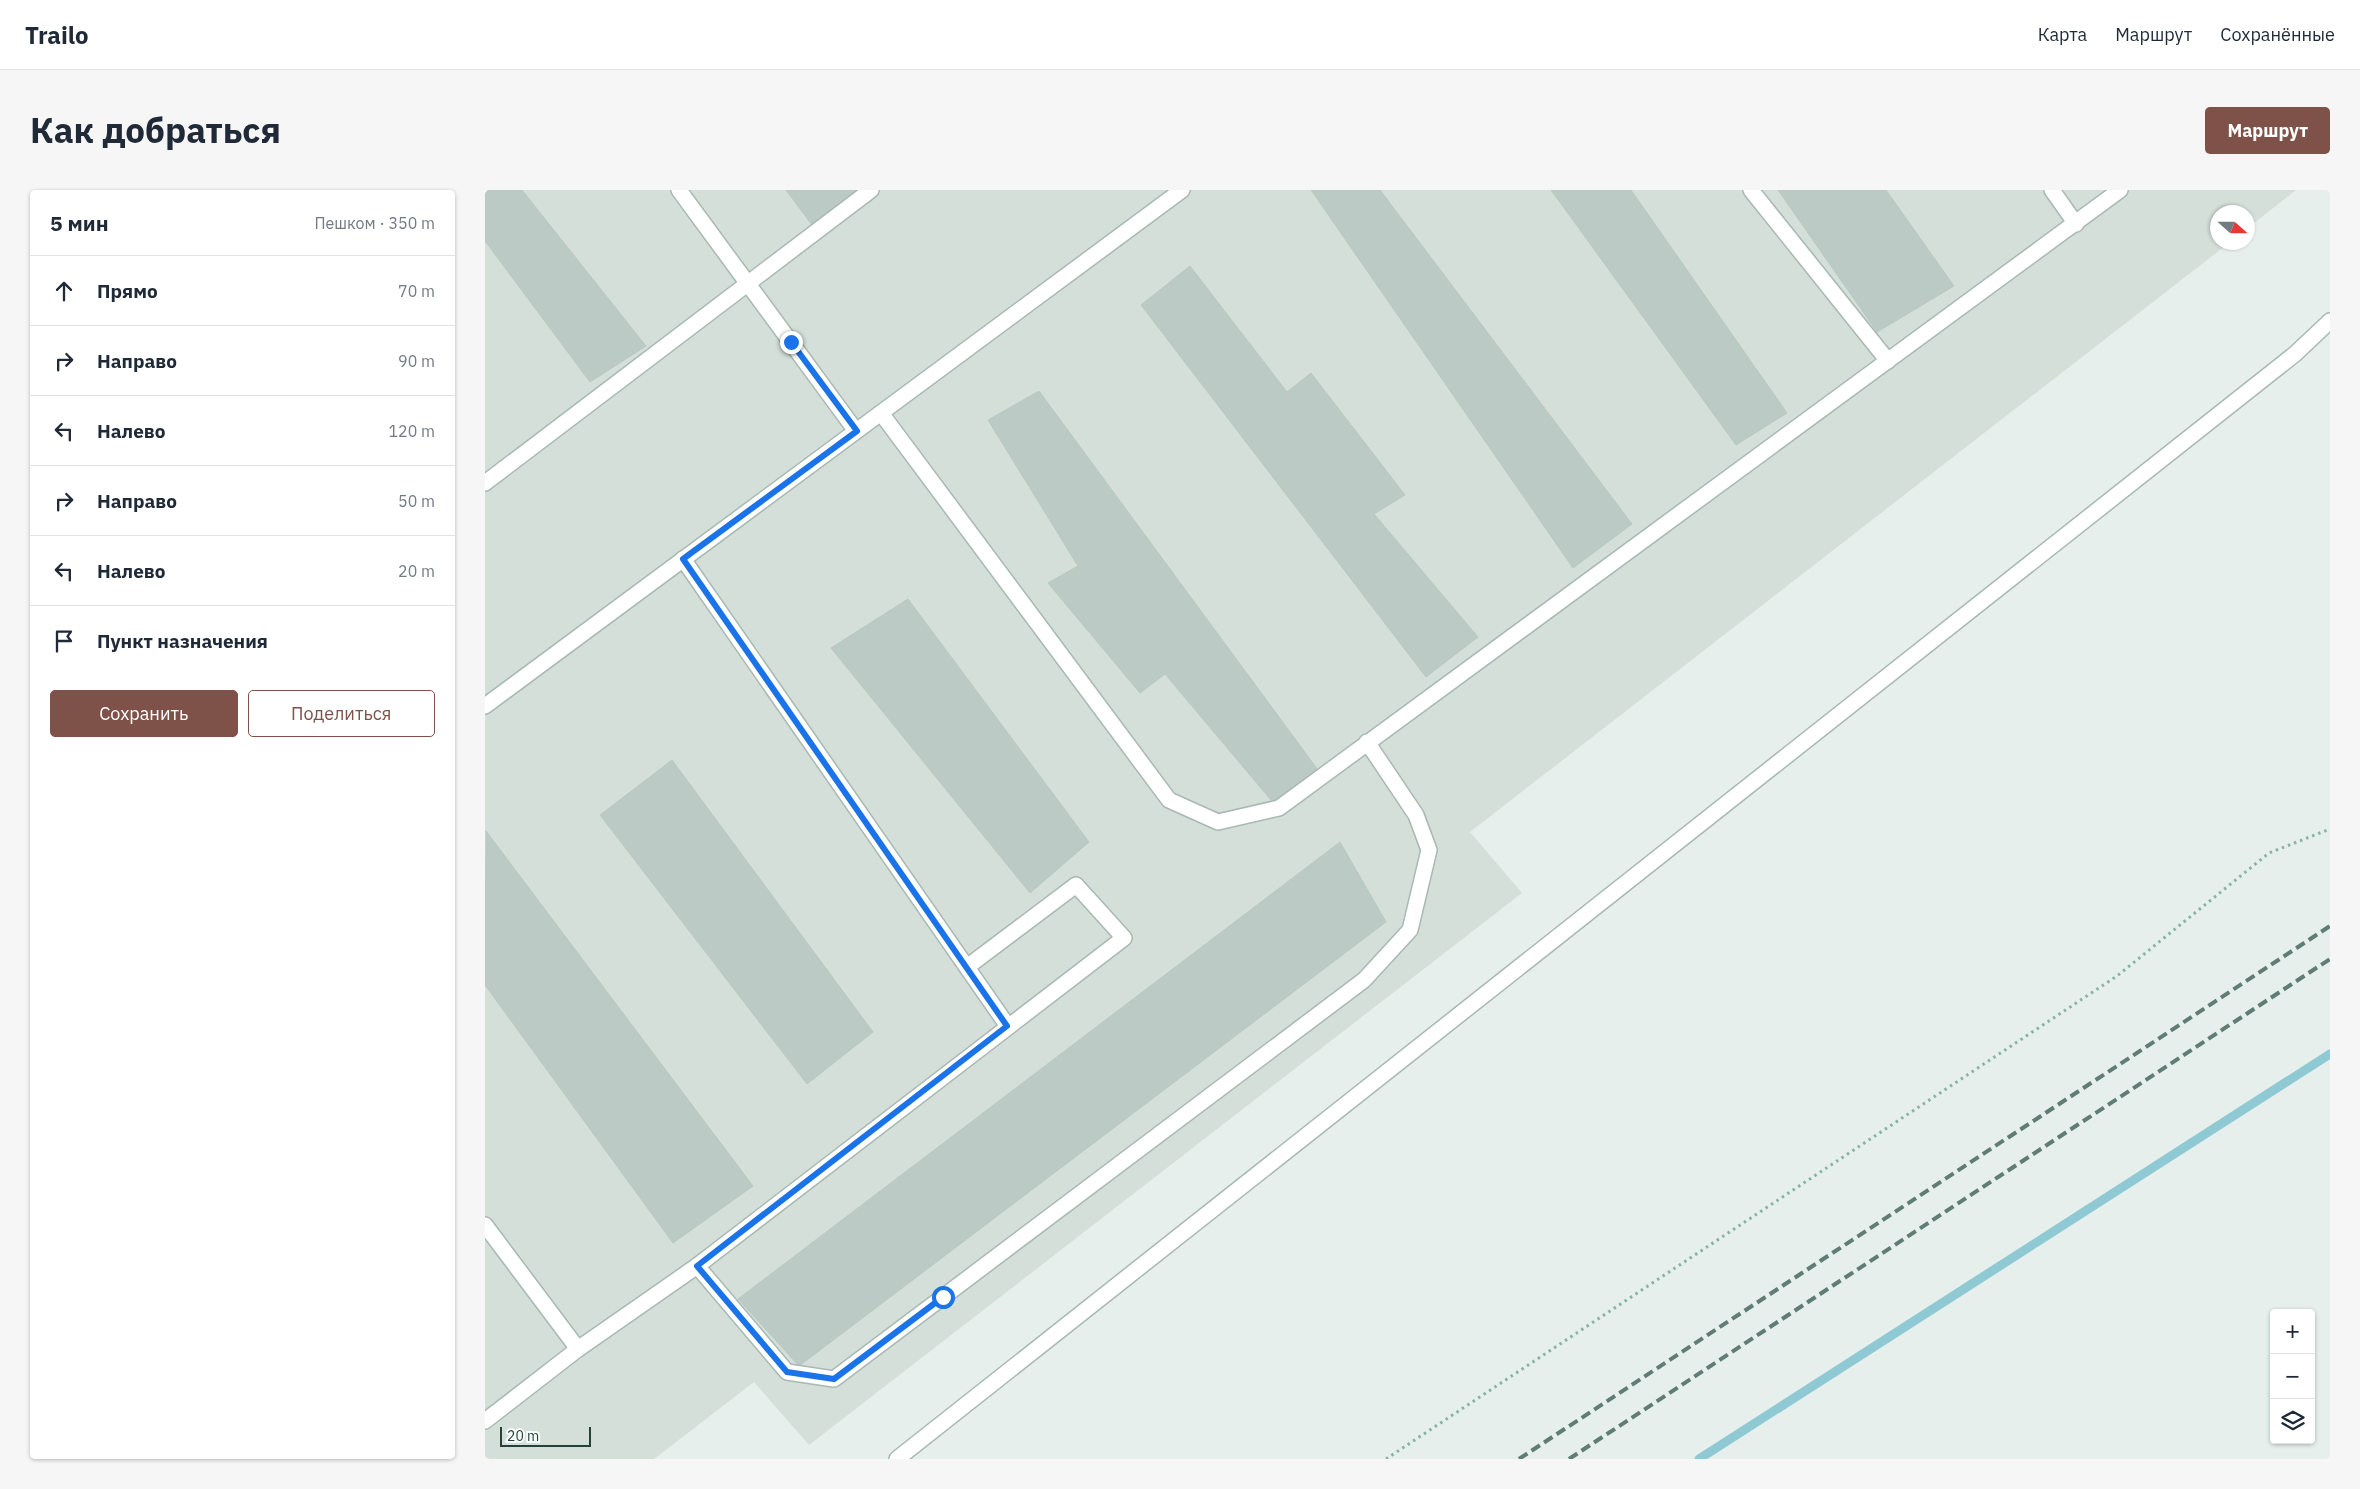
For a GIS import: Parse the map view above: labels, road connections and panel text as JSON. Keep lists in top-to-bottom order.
{
  "scale_bar": "20 m",
  "north": "right",
  "page": {
    "header": "Trailo",
    "nav": ["Карта", "Маршрут", "Сохранённые"],
    "title": "Как добраться",
    "buttons": [
      "Маршрут",
      ["Сохранить", "Поделиться"]
    ],
    "heading": ["5 мин", "Пешком · 350 m"],
    "list": [
      ["Прямо", "70 m"],
      ["Направо", "90 m"],
      ["Налево", "120 m"],
      ["Направо", "50 m"],
      ["Налево", "20 m"],
      "Пункт назначения"
    ],
    "map_buttons": ["+", "−"],
    "scale": "20 m"
  }
}
